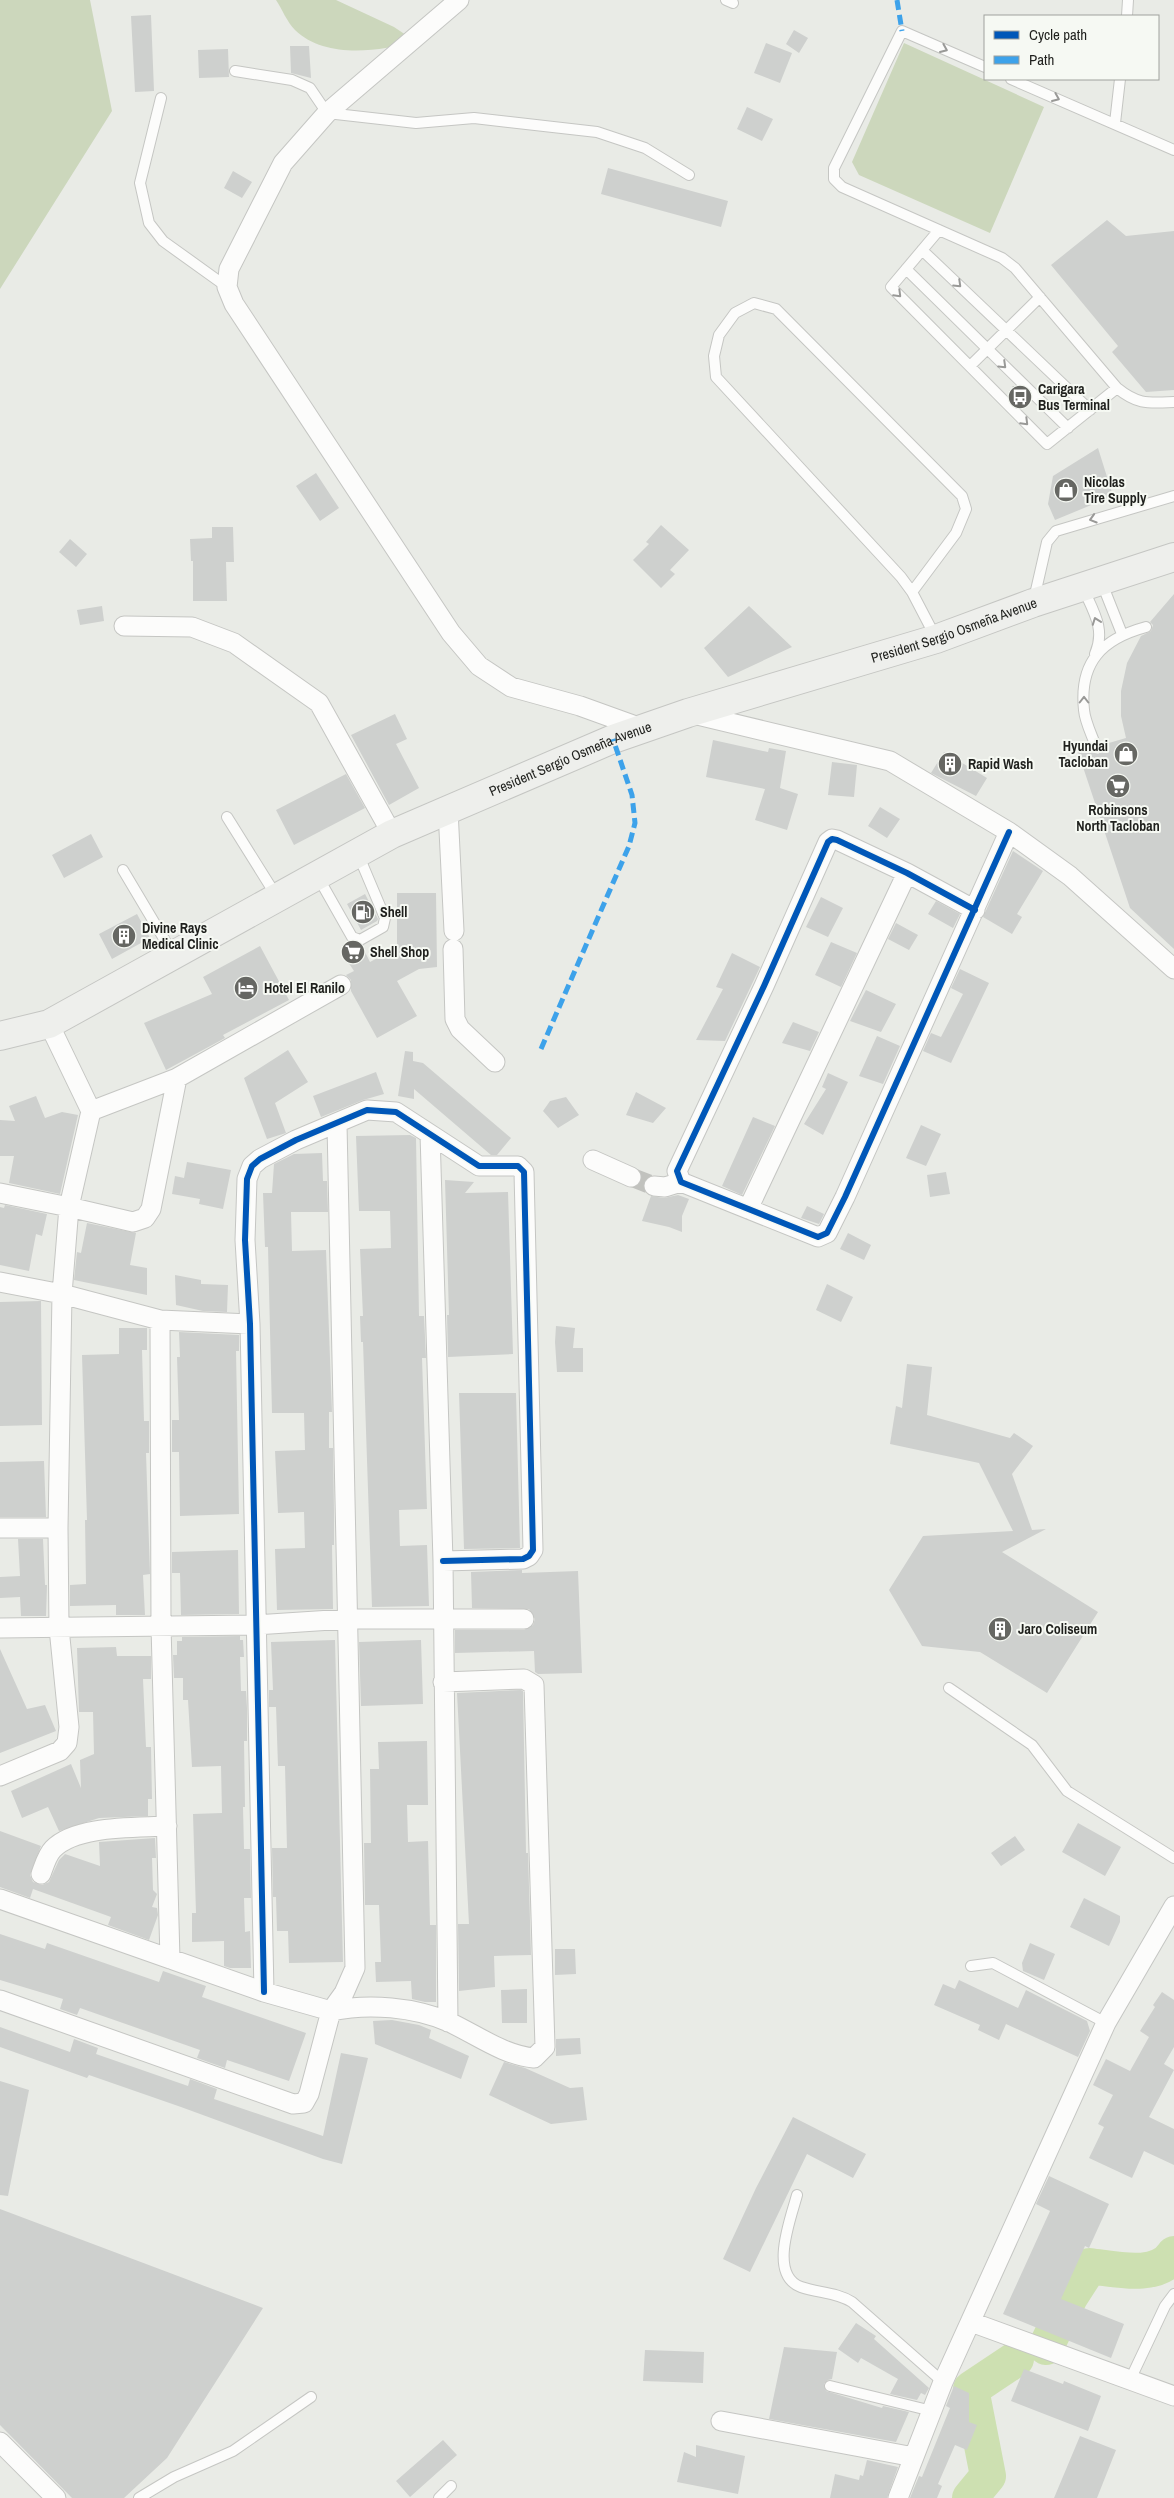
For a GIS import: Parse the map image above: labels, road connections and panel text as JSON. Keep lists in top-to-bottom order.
{
  "streets": {
    "main road": ["President Sergio Osmeña Avenue"]
  },
  "places": {
    "bus stop": ["Carigara Bus Terminal"],
    "shop": ["Nicolas Tire Supply", "Hyundai Tacloban"],
    "building": ["Rapid Wash", "Divine Rays Medical Clinic", "Jaro Coliseum"],
    "supermarket": ["Robinsons North Tacloban", "Shell Shop"],
    "fuel station": ["Shell"],
    "hotel": ["Hotel El Ranilo"]
  },
  "legend": ["Cycle path", "Path"]
}
